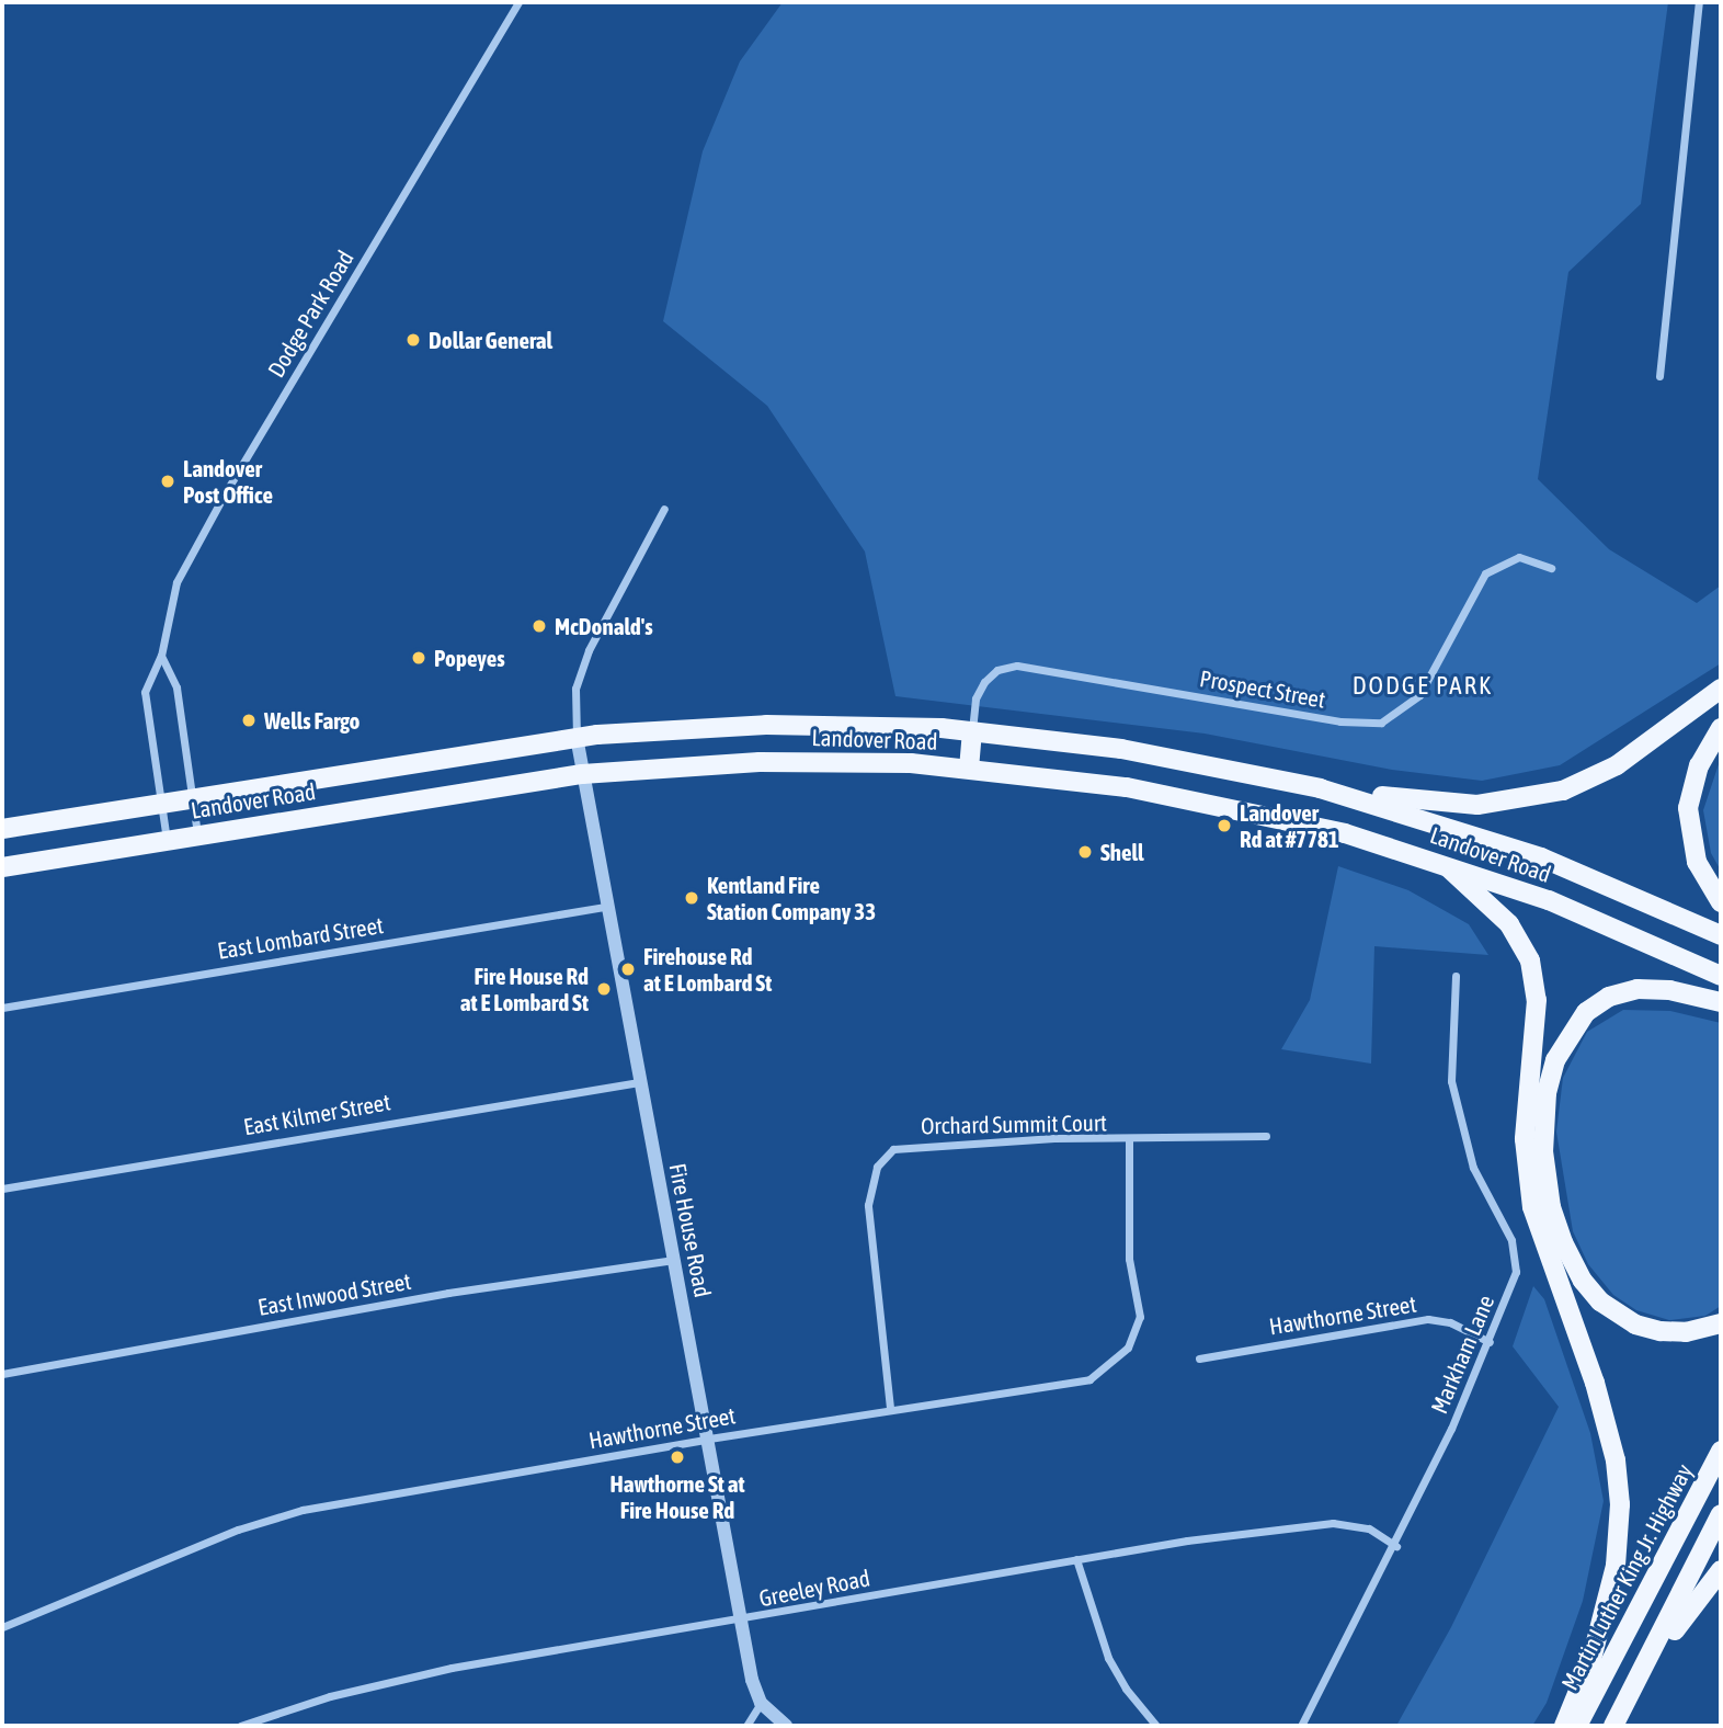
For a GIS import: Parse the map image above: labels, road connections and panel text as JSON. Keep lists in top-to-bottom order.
{
  "streets": {
    "main road": ["Landover Road", "Martin Luther King Jr. Highway"],
    "street": [
      "Dodge Park Road",
      "Prospect Street",
      "East Lombard Street",
      "East Kilmer Street",
      "Orchard Summit Court",
      "Fire House Road",
      "East Inwood Street",
      "Hawthorne Street",
      "Markham Lane",
      "Greeley Road"
    ]
  },
  "crossings": [
    ["Dodge Park Road", "Landover Road"],
    ["Prospect Street", "Landover Road"],
    ["Landover Road", "Fire House Road"],
    ["East Lombard Street", "Fire House Road"],
    ["East Kilmer Street", "Fire House Road"],
    ["Orchard Summit Court", "Hawthorne Street"],
    ["Fire House Road", "East Inwood Street"],
    ["Fire House Road", "Hawthorne Street"],
    ["Fire House Road", "Greeley Road"],
    ["Hawthorne Street", "Markham Lane"],
    ["Markham Lane", "Greeley Road"]
  ],
  "districts": ["DODGE PARK"],
  "places": [
    "Dollar General",
    "Landover Post Office",
    "McDonald's",
    "Popeyes",
    "Wells Fargo",
    "Landover Rd at #7781",
    "Shell",
    "Kentland Fire Station Company 33",
    "Firehouse Rd at E Lombard St",
    "Fire House Rd at E Lombard St",
    "Hawthorne St at Fire House Rd"
  ]
}
